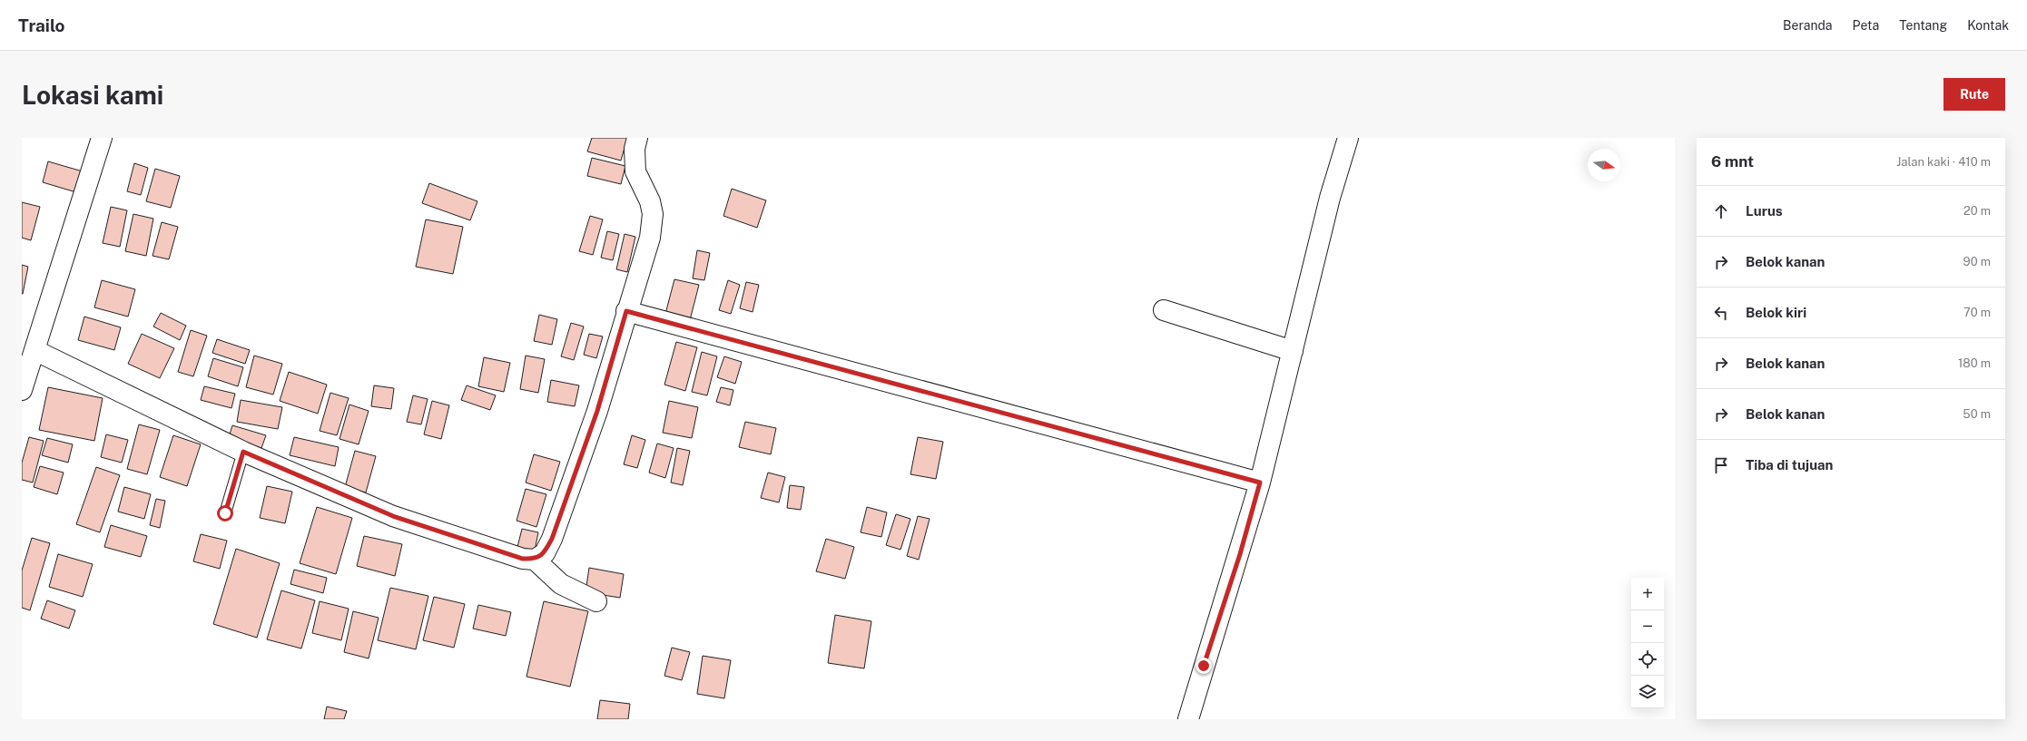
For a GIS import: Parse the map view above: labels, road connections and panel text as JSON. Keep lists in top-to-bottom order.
{
  "north": "right",
  "page": {
    "header": "Trailo",
    "nav": [
      "Beranda",
      "Peta",
      "Tentang",
      "Kontak"
    ],
    "buttons": "Rute",
    "title": "Lokasi kami",
    "heading": ["6 mnt", "Jalan kaki · 410 m"],
    "list": [
      ["Lurus", "20 m"],
      ["Belok kanan", "90 m"],
      ["Belok kiri", "70 m"],
      ["Belok kanan", "180 m"],
      ["Belok kanan", "50 m"],
      "Tiba di tujuan"
    ],
    "map_buttons": ["+", "−"]
  }
}
